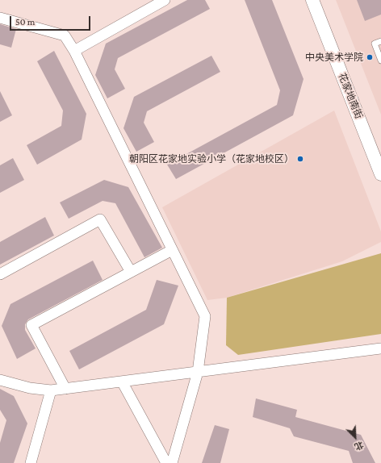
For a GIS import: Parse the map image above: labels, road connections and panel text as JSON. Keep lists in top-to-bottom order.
{
  "streets": {
    "street": ["花家地南街"]
  },
  "places": ["中央美术学院", "朝阳区花家地实验小学（花家地校区）"],
  "scale_bar": "50 m",
  "north": "bottom right"
}
